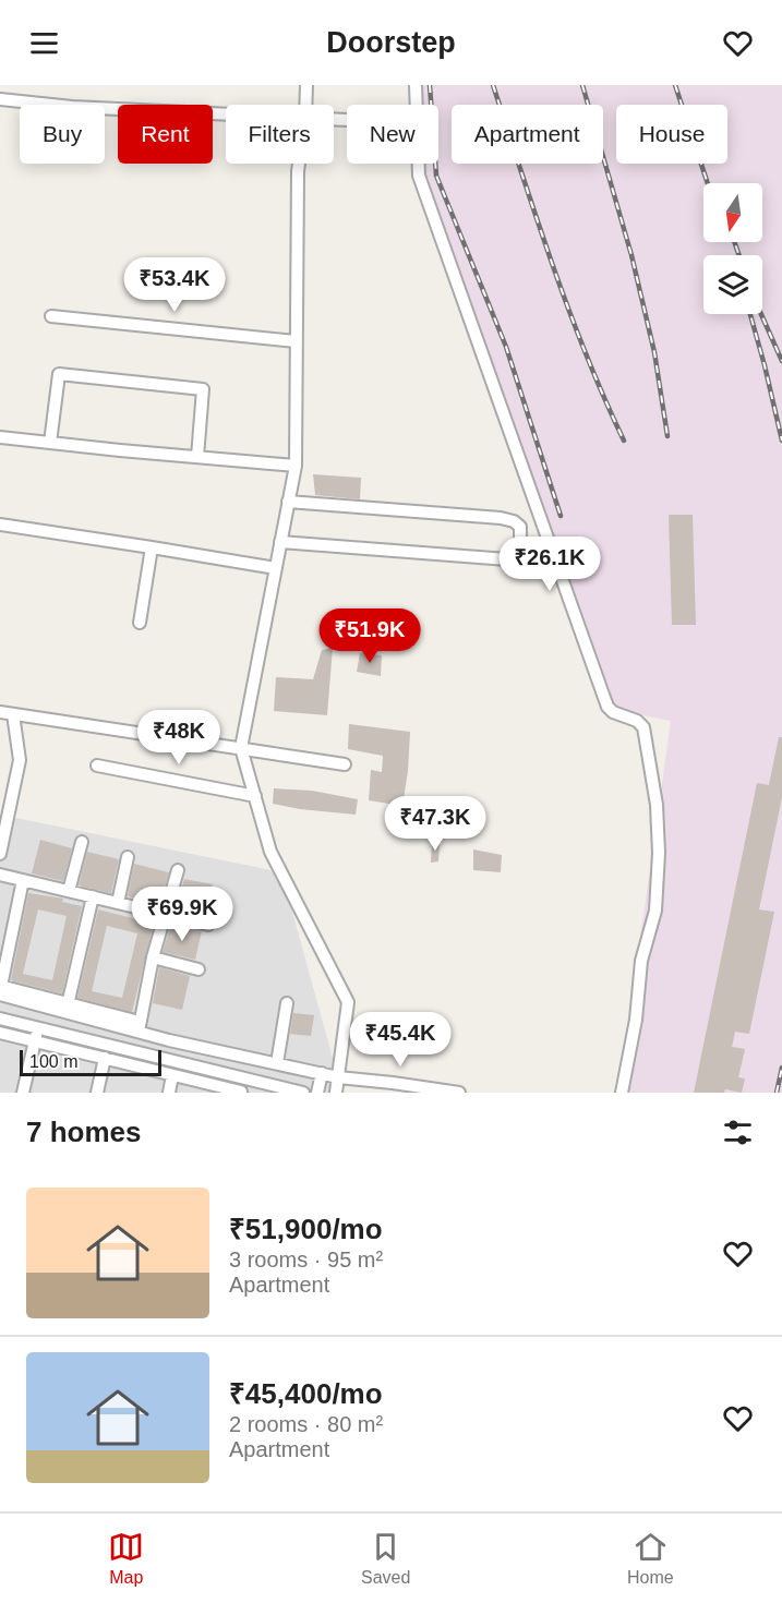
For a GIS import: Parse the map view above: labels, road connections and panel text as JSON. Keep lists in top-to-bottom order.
{
  "scale_bar": "100 m",
  "north": "bottom",
  "page": {
    "header": "Doorstep",
    "chip": [
      "Buy",
      "Rent",
      "Filters",
      "New",
      "Apartment",
      "House"
    ],
    "price": [
      "₹53.4K",
      "₹26.1K",
      "₹51.9K",
      "₹48K",
      "₹47.3K",
      "₹69.9K",
      "₹45.4K"
    ],
    "scale": "100 m",
    "heading": "7 homes",
    "list": [
      {
        "name": "₹51,900/mo",
        "note": "3 rooms · 95 m² · Apartment"
      },
      {
        "name": "₹45,400/mo",
        "note": "2 rooms · 80 m² · Apartment"
      }
    ],
    "tabs": ["Map", "Saved", "Home"]
  }
}
